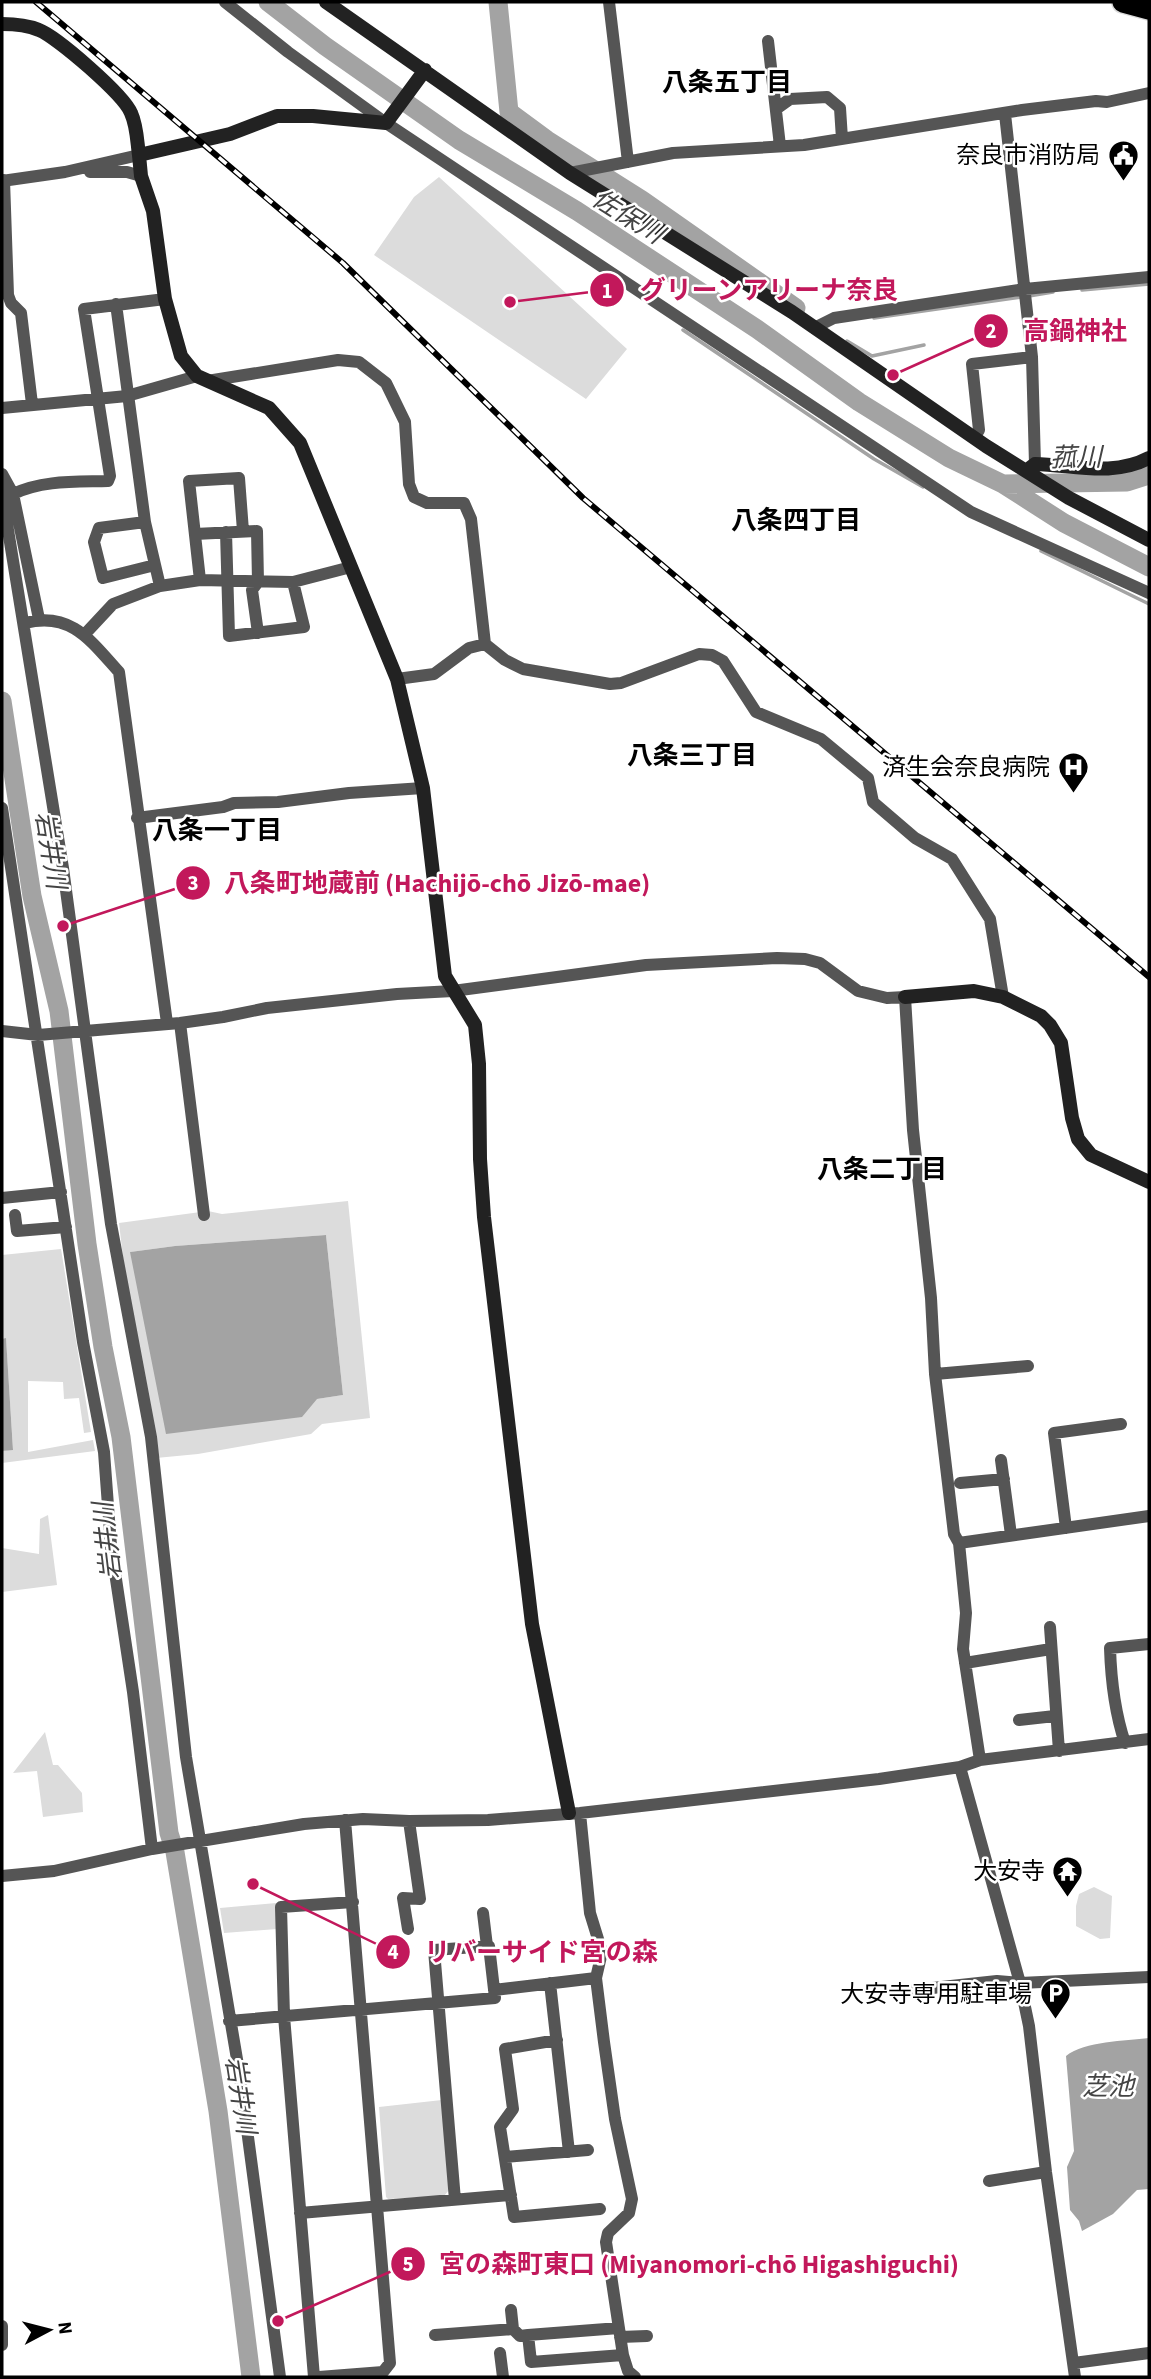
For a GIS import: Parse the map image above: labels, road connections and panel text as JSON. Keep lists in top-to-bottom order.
{
  "districts": [
    "八条五丁目",
    "八条四丁目",
    "八条三丁目",
    "八条一丁目",
    "八条二丁目"
  ],
  "water": [
    "佐保川",
    "菰川",
    "岩井川",
    "芝池"
  ],
  "places": {
    "public building": ["奈良市消防局"],
    "other": [
      "グリーンアリーナ奈良",
      "高鍋神社",
      "八条町地蔵前 (Hachijō-chō Jizō-mae)",
      "リバーサイド宮の森",
      "宮の森町東口 (Miyanomori-chō Higashiguchi)"
    ],
    "hospital": ["済生会奈良病院"],
    "temple": ["大安寺"],
    "parking": ["大安寺専用駐車場"]
  },
  "north": "right"
}
